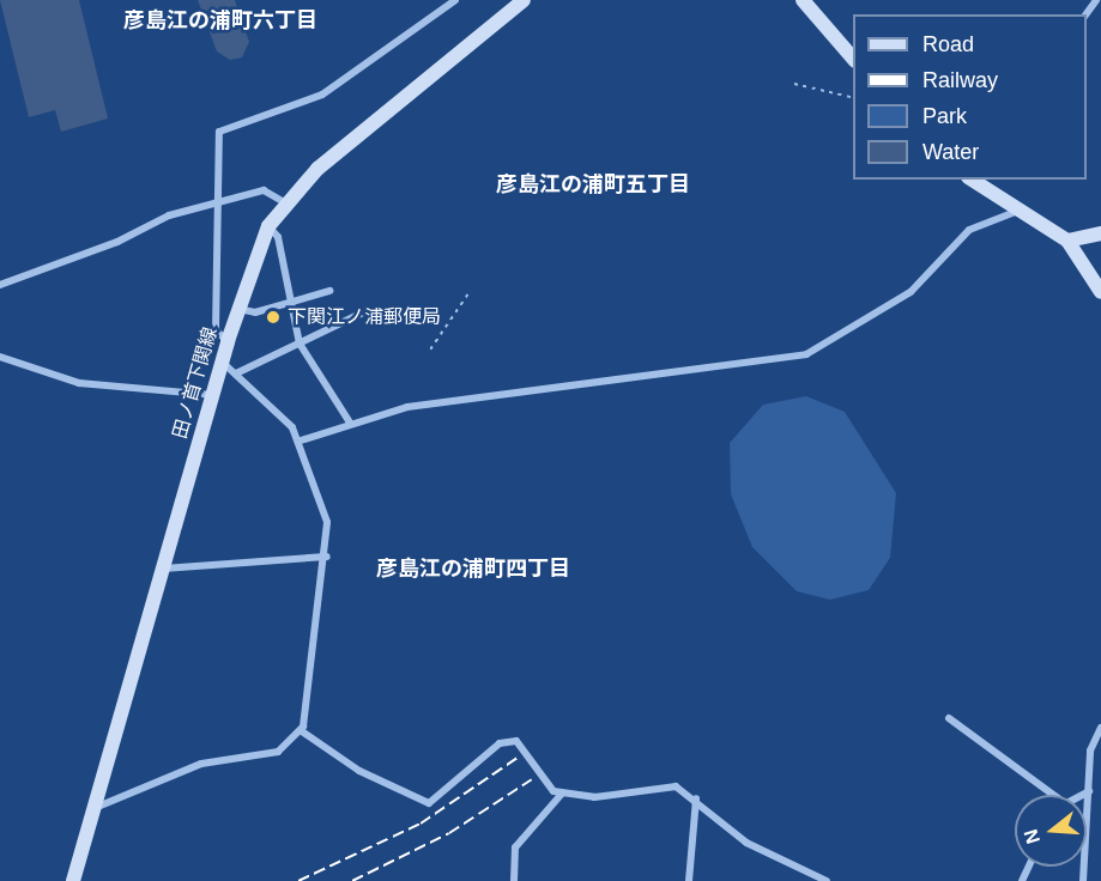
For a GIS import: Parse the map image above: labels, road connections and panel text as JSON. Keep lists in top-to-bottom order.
{
  "streets": {
    "main road": ["田ノ首下関線"]
  },
  "districts": ["彦島江の浦町六丁目", "彦島江の浦町五丁目", "彦島江の浦町四丁目"],
  "places": ["下関江ノ浦郵便局"],
  "legend": [
    "Road",
    "Railway",
    "Park",
    "Water"
  ],
  "north": "left"
}
